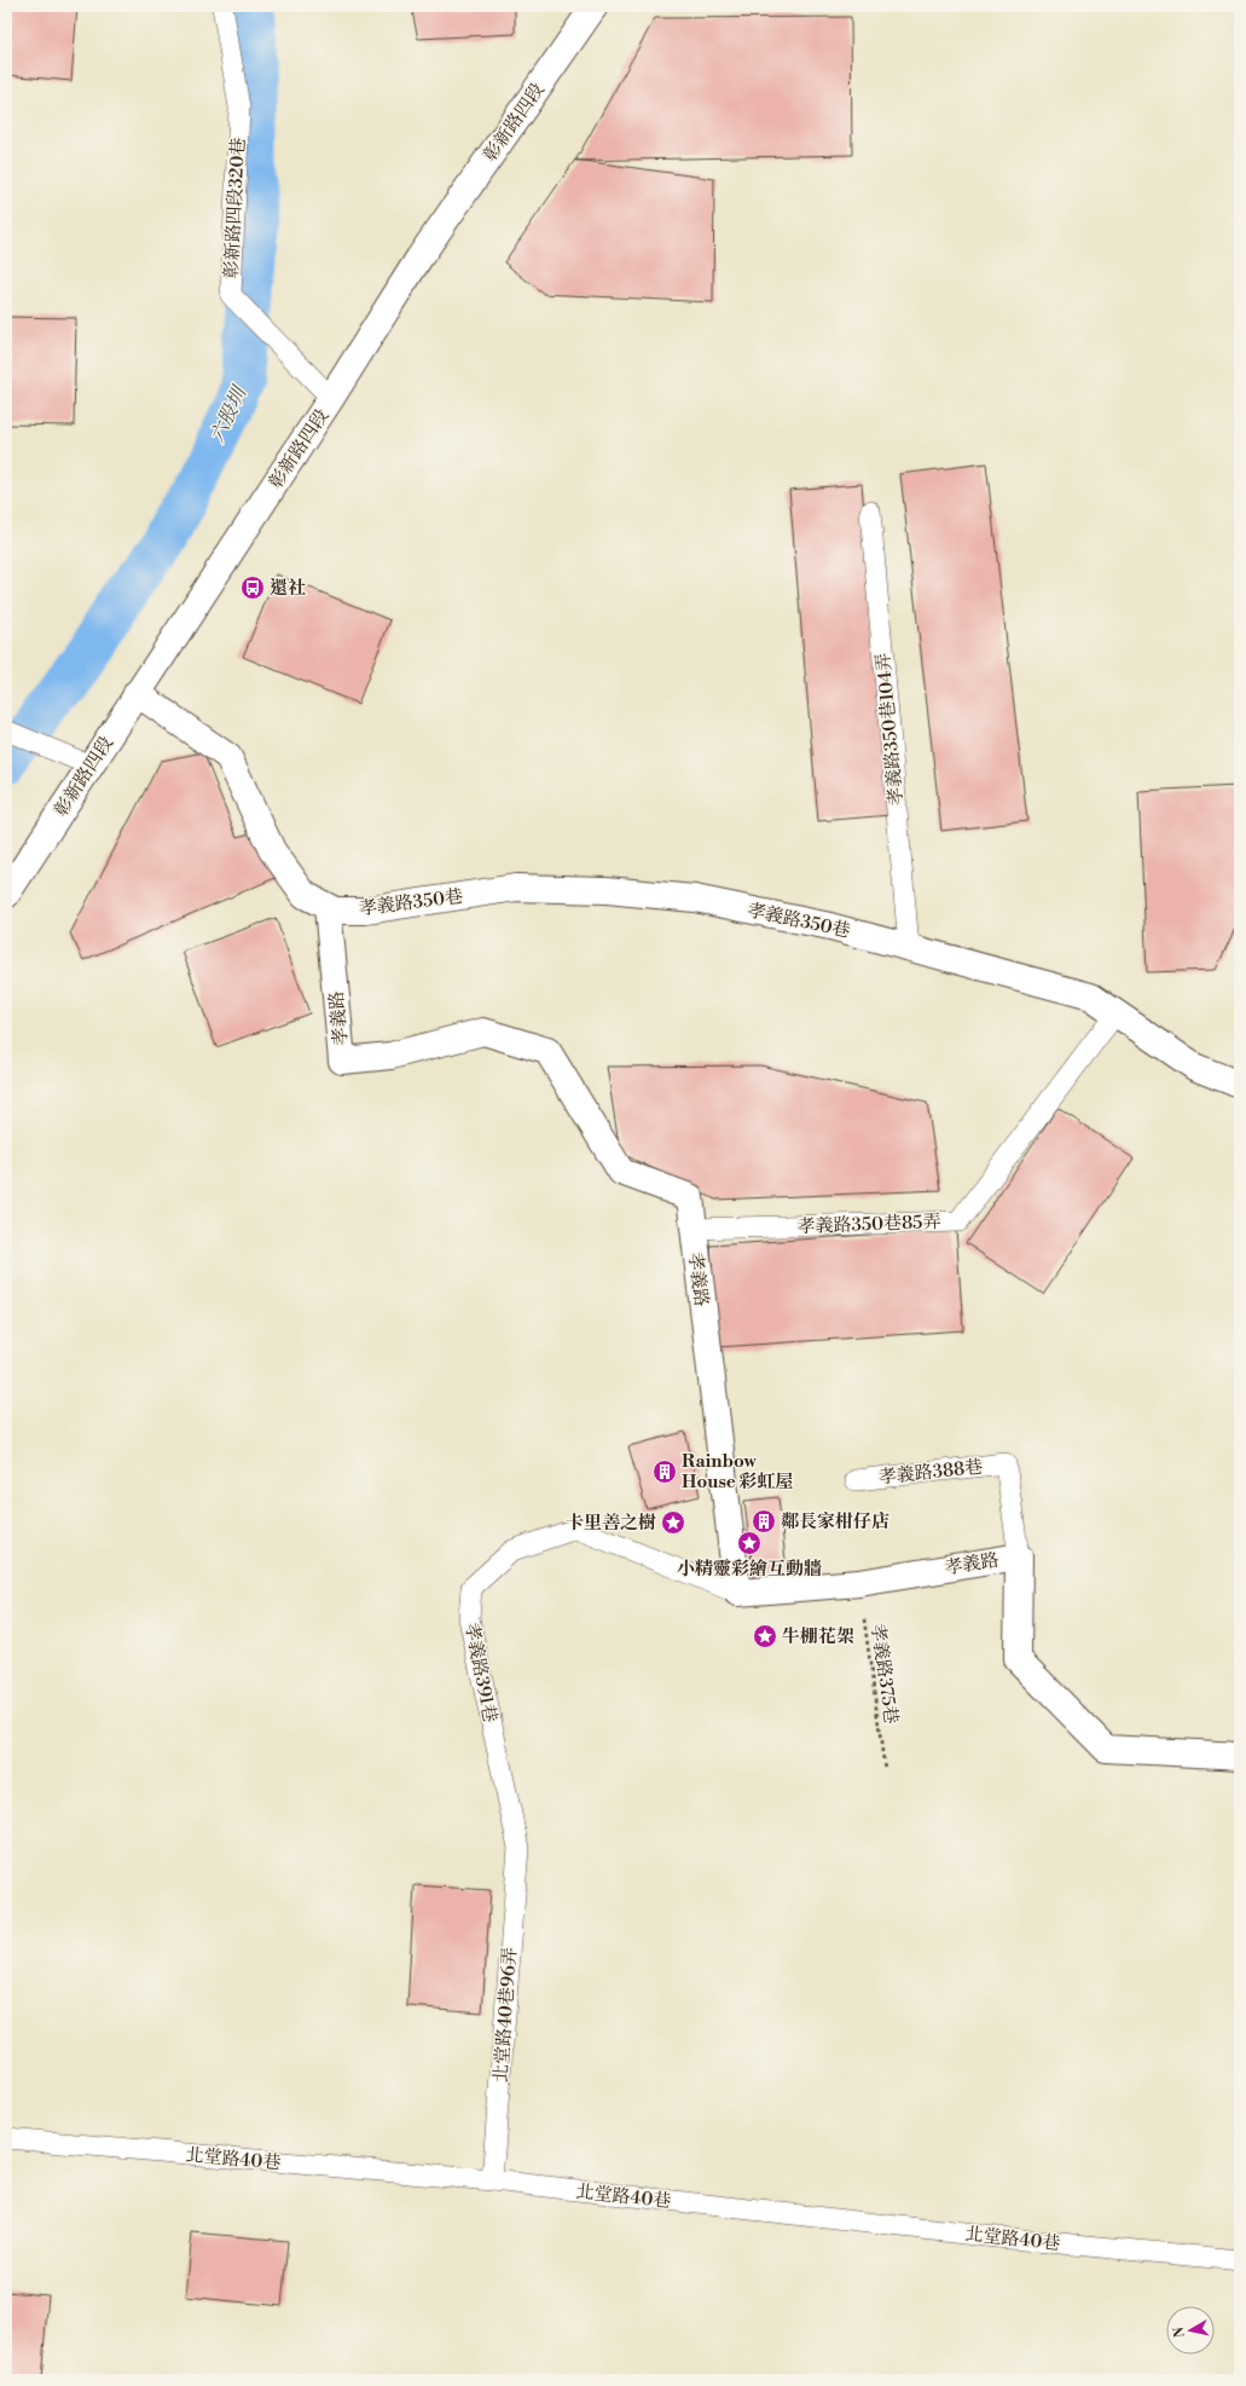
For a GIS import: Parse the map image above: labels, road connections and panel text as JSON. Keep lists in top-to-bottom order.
{
  "streets": {
    "street": ["彰新路四段", "孝義路350巷", "孝義路"],
    "lane": [
      "彰新路四段320巷",
      "孝義路350巷104弄",
      "孝義路350巷85弄",
      "孝義路388巷",
      "孝義路391巷",
      "北堂路40巷96弄",
      "北堂路40巷"
    ],
    "path": ["孝義路375巷"]
  },
  "crossings": [
    ["彰新路四段", "彰新路四段320巷"],
    ["孝義路350巷104弄", "孝義路350巷"],
    ["孝義路350巷", "孝義路"],
    ["孝義路350巷", "孝義路350巷85弄"],
    ["孝義路", "孝義路350巷85弄"],
    ["孝義路", "孝義路388巷"],
    ["孝義路", "孝義路391巷"],
    ["孝義路", "孝義路375巷"],
    ["孝義路391巷", "北堂路40巷96弄"],
    ["北堂路40巷96弄", "北堂路40巷"]
  ],
  "water": ["六股圳"],
  "places": {
    "bus stop": ["還社"],
    "building": ["Rainbow House 彩虹屋", "鄰長家柑仔店"],
    "place": ["卡里善之樹", "小精靈彩繪互動牆", "牛棚花架"]
  },
  "north": "left"
}
